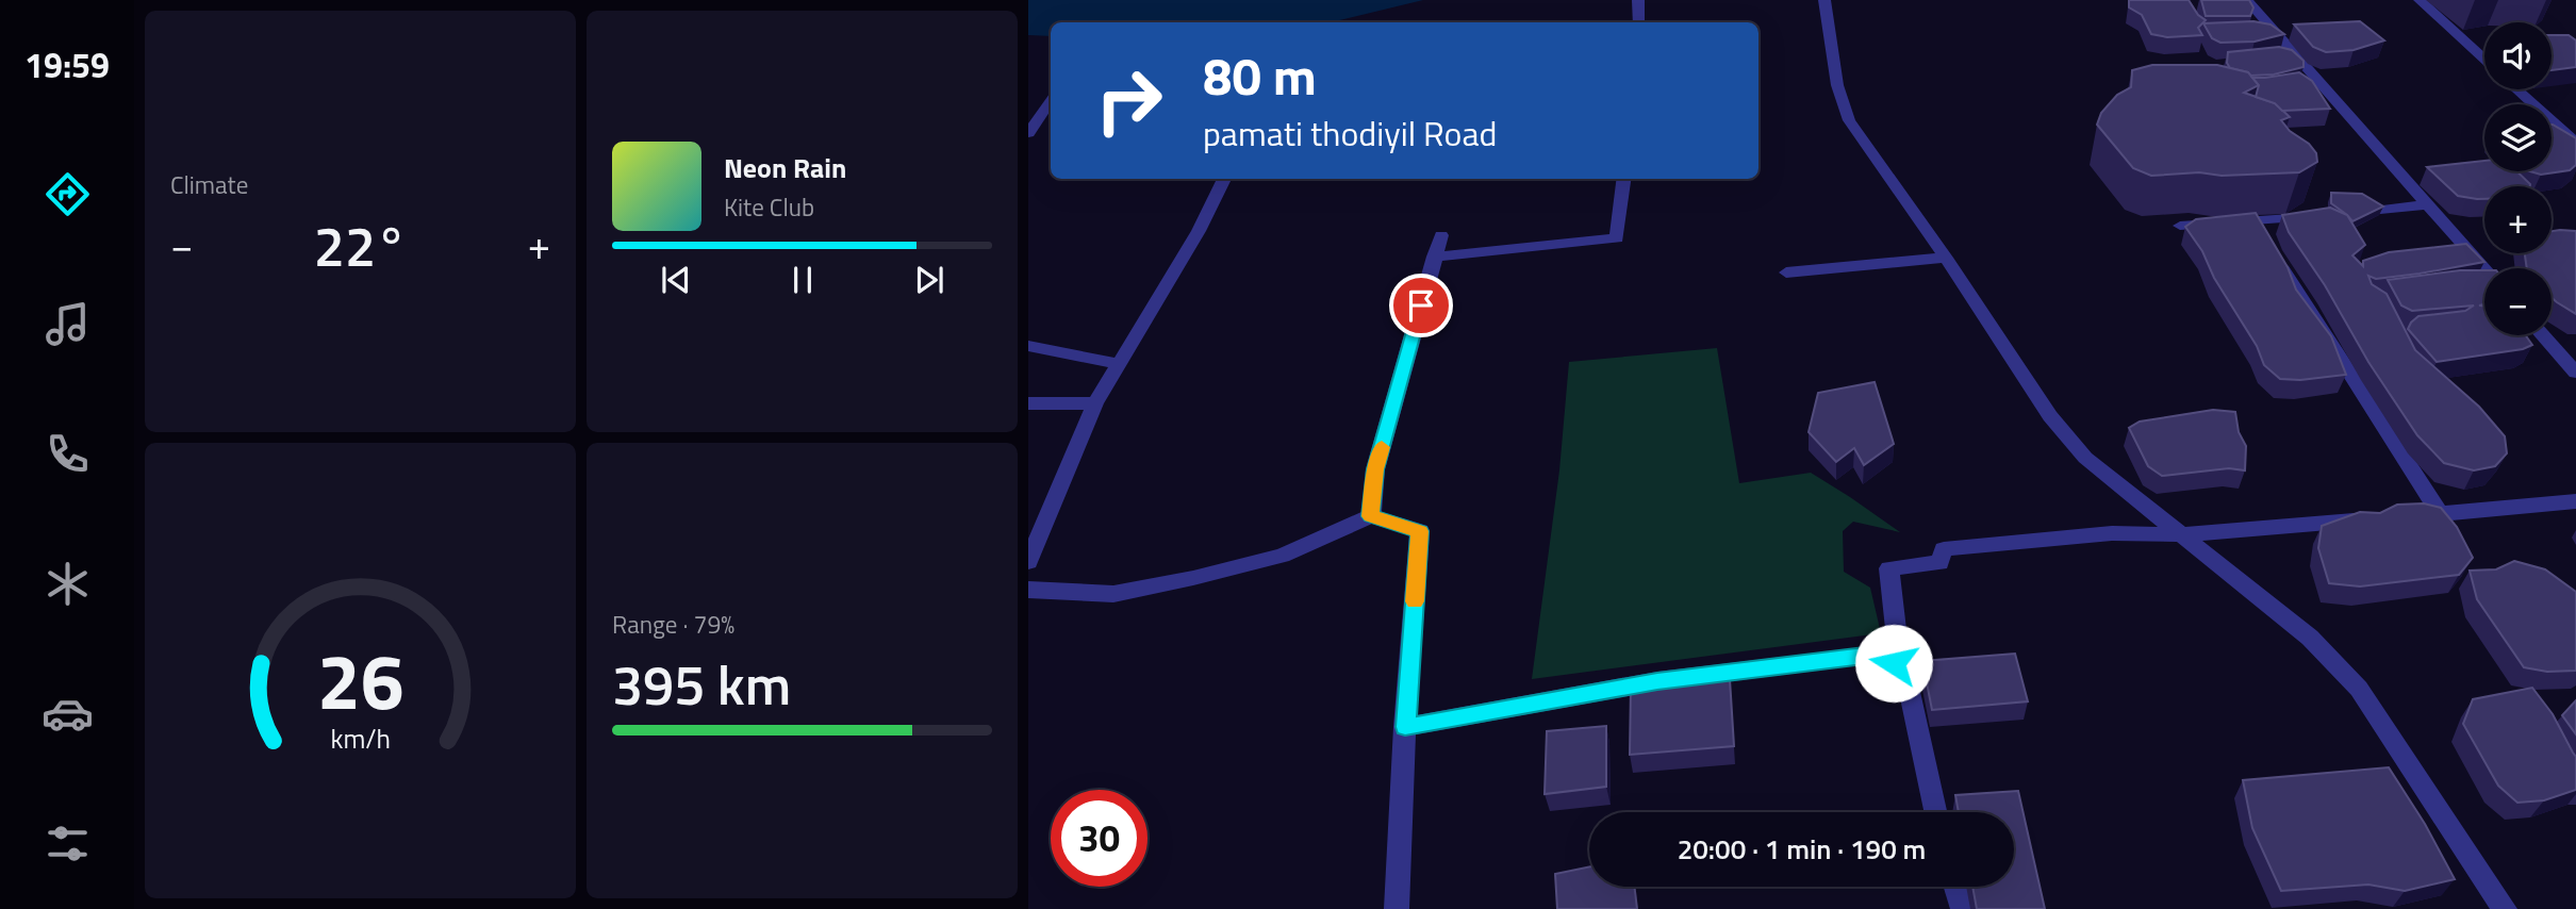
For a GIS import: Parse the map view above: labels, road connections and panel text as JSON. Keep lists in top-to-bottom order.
{
  "page": {
    "tabs": "19:59",
    "tile": [
      "Climate",
      ["Range · 79%", "395 km"]
    ],
    "map_buttons": ["+", "−"],
    "turn": ["80 m", "pamati thodiyil Road"],
    "song": ["Neon Rain", "Kite Club"],
    "heat": ["−", "22°", "+"],
    "limit": "30",
    "trip": "20:00 · 1 min · 190 m",
    "gauge": ["26", "km/h"]
  }
}
